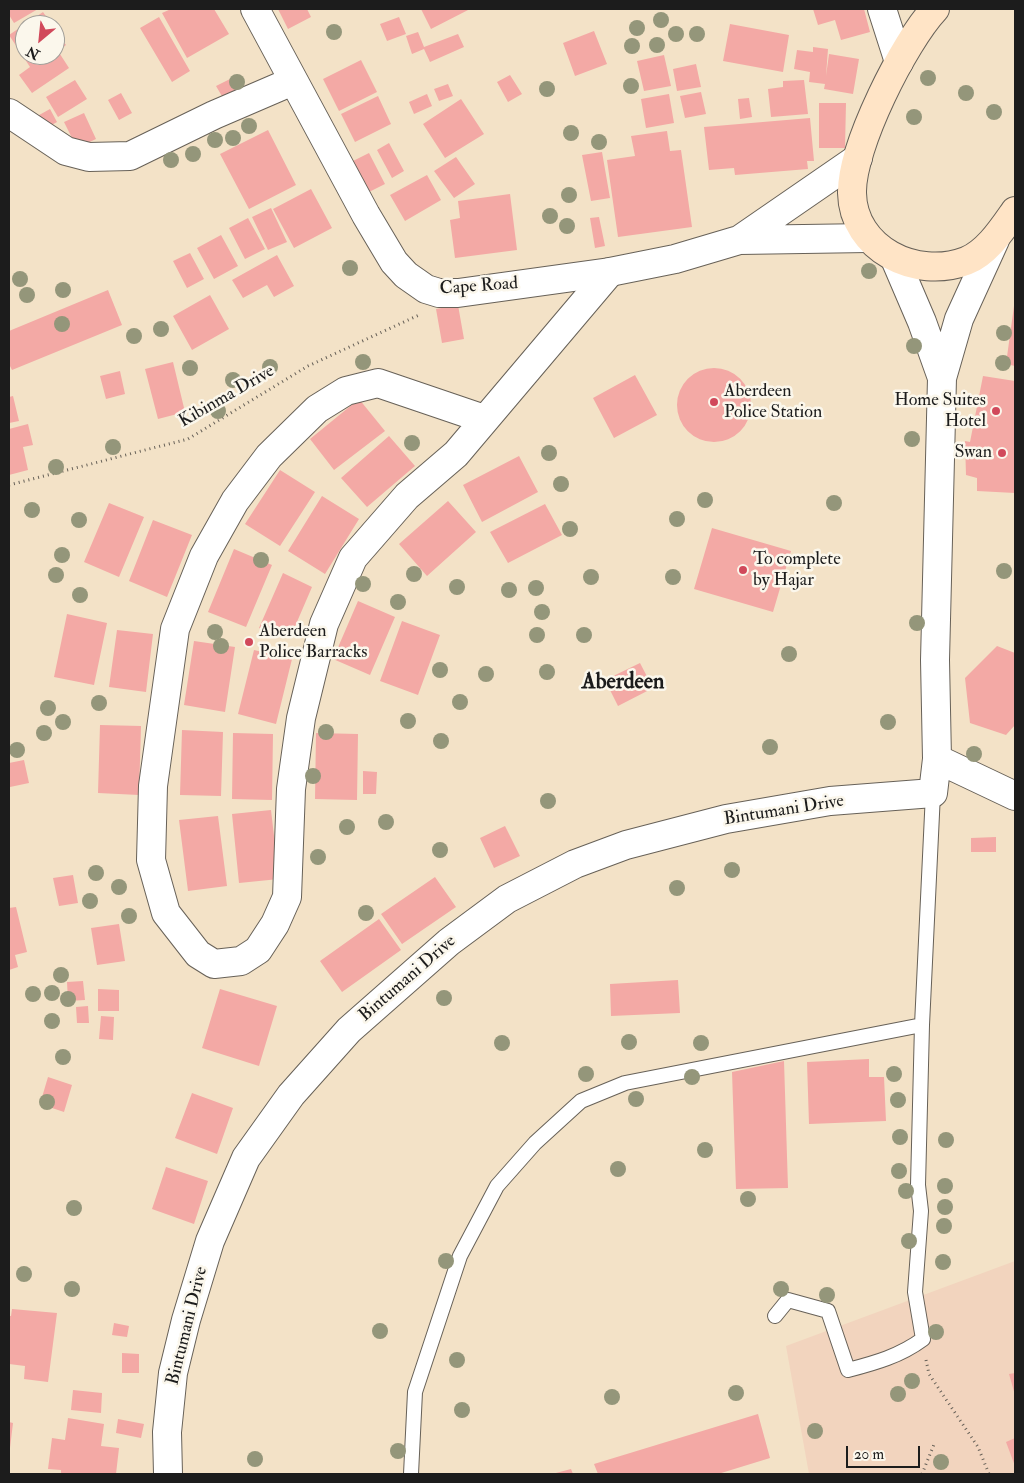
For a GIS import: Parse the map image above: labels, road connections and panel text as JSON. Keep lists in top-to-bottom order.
{
  "streets": {
    "street": ["Cape Road", "Bintumani Drive"],
    "path": ["Kibinma Drive"]
  },
  "crossings": [
    ["Cape Road", "Kibinma Drive"]
  ],
  "districts": ["Aberdeen"],
  "places": [
    "Aberdeen Police Station",
    "Home Suites Hotel",
    "Swan",
    "To complete by Hajar",
    "Aberdeen Police Barracks"
  ],
  "scale_bar": "20 m",
  "north": "bottom left"
}
